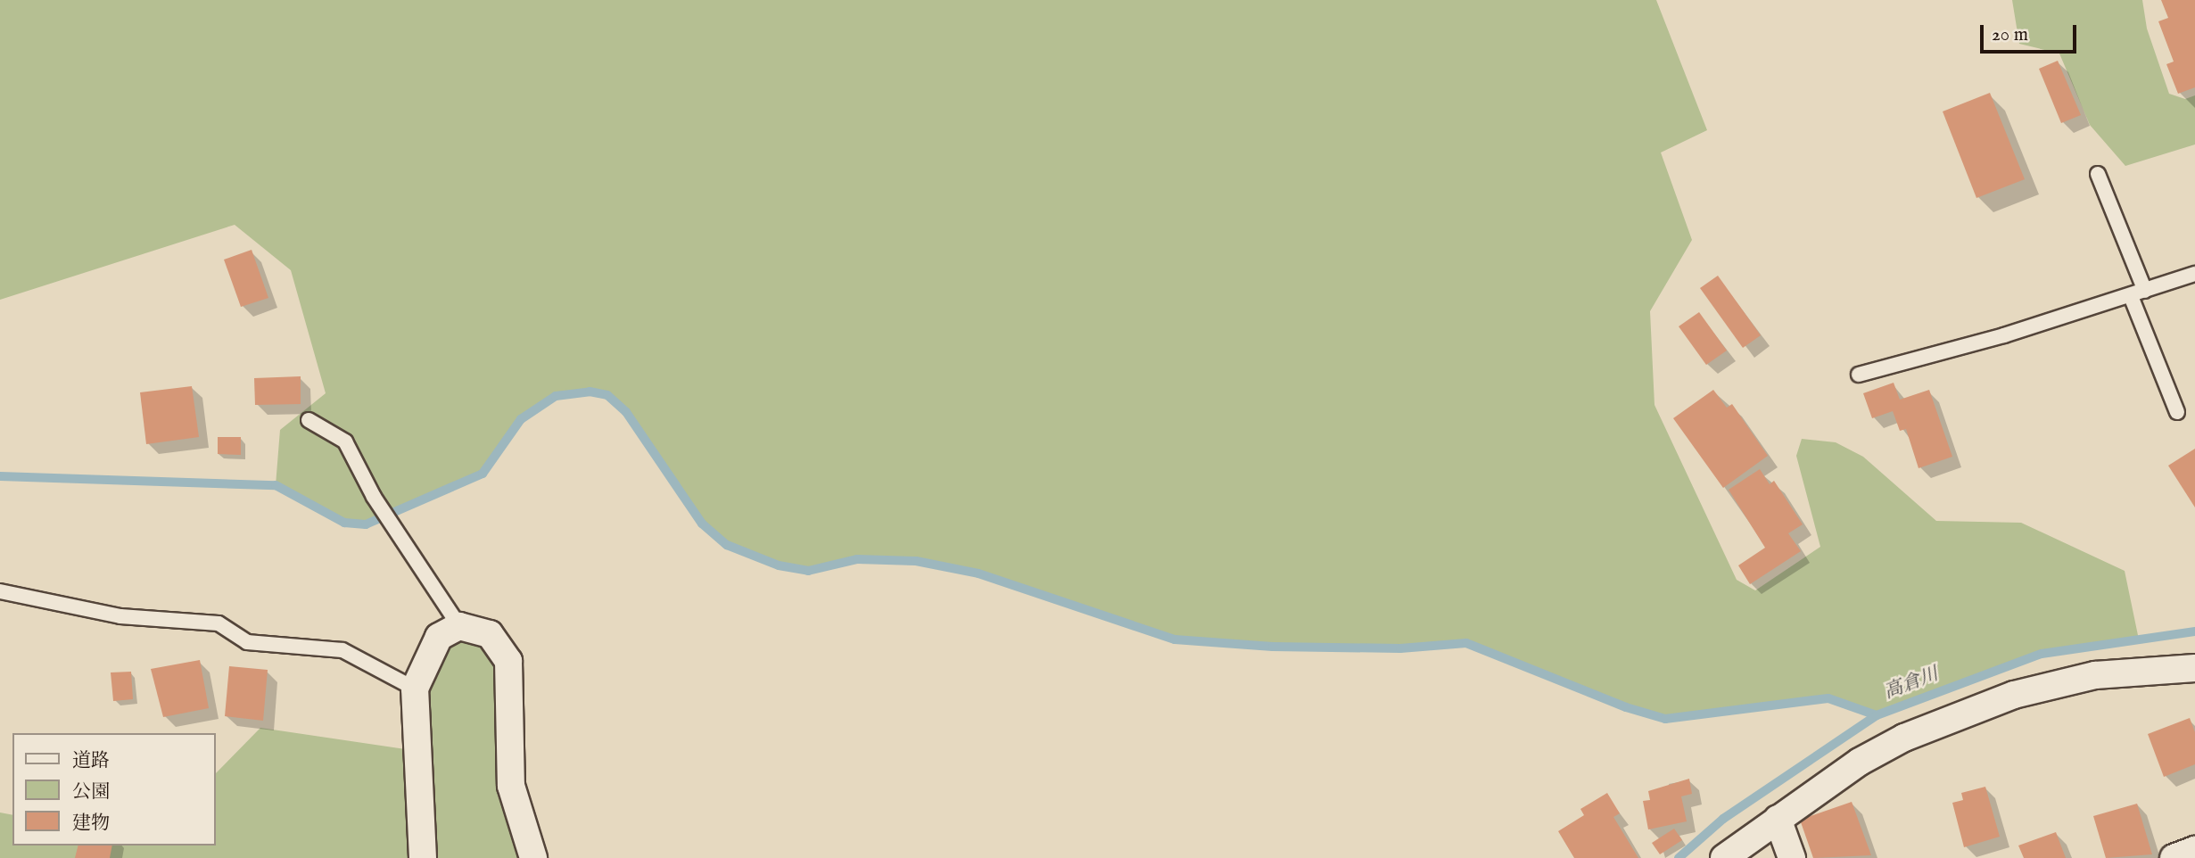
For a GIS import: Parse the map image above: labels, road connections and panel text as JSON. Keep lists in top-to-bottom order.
{
  "water": ["高倉川"],
  "legend": ["道路", "公園", "建物"],
  "scale_bar": "20 m"
}
